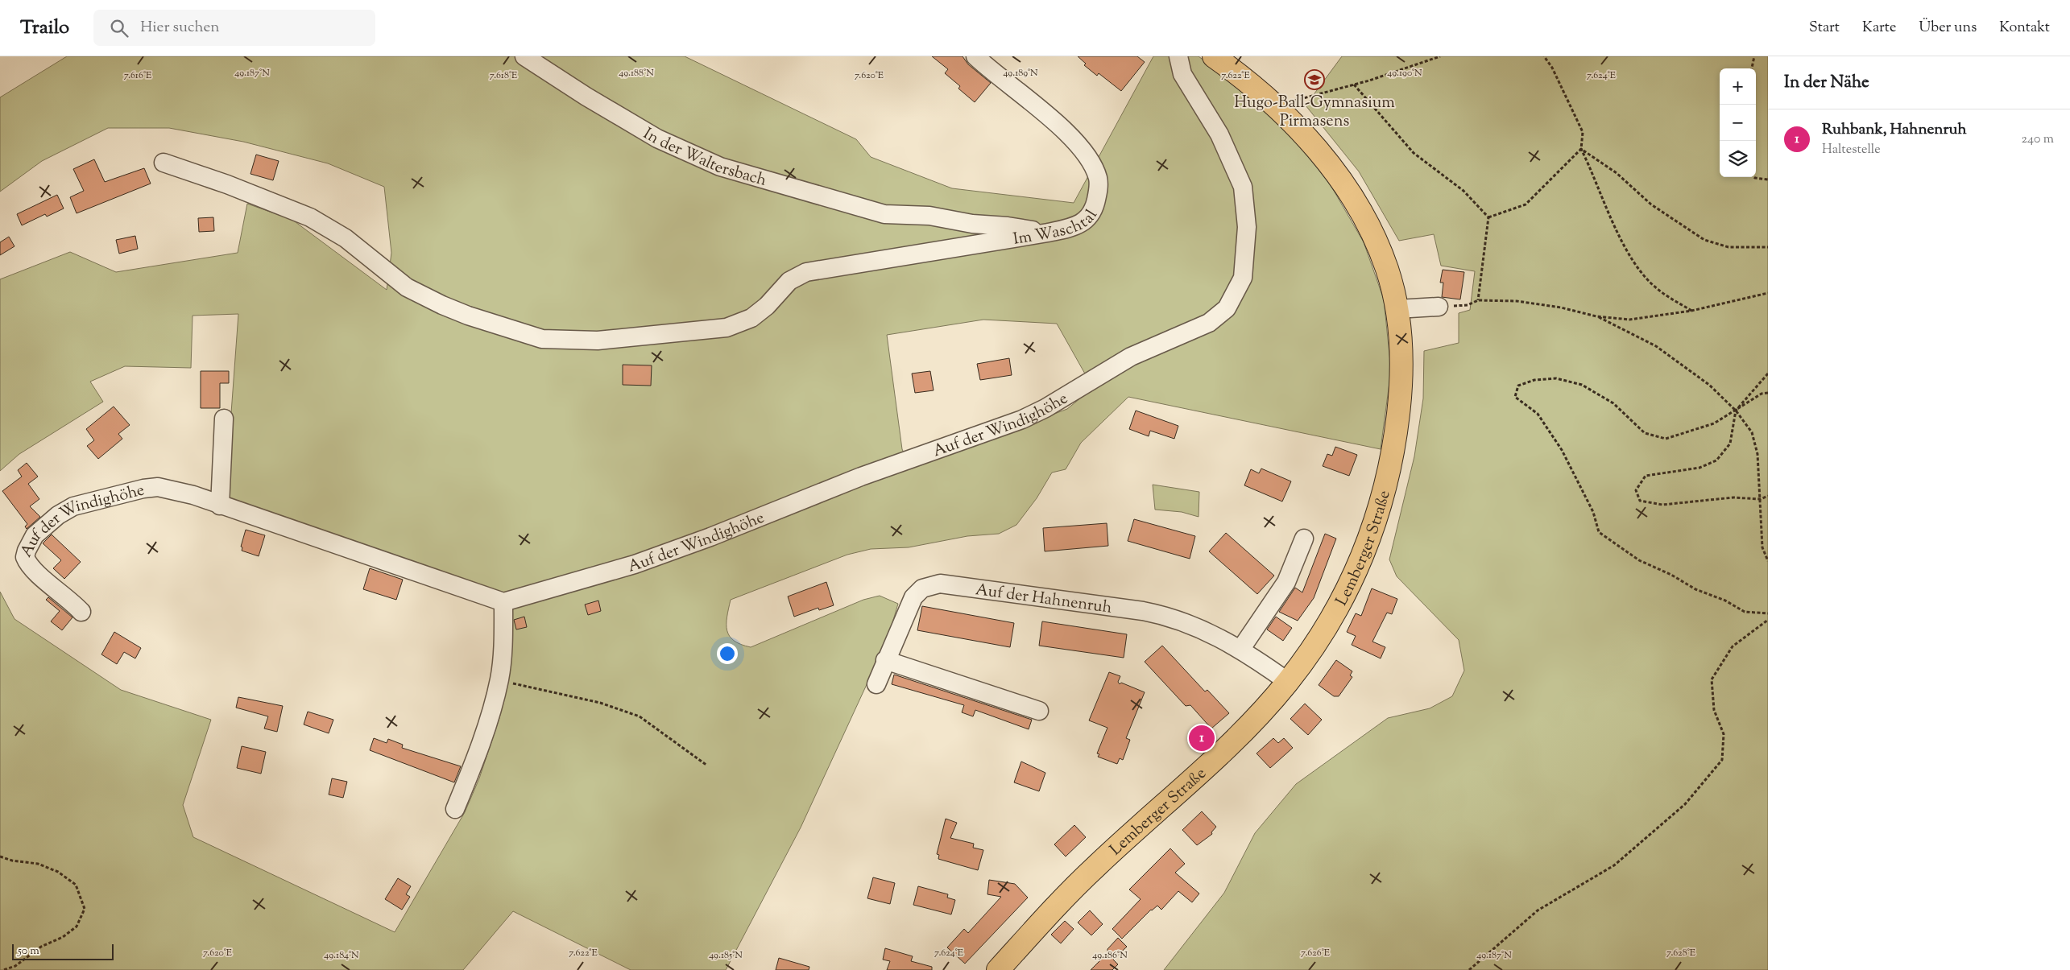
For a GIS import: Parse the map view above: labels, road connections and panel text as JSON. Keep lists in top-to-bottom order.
{
  "streets": {
    "main road": ["Lemberger Straße"],
    "street": [
      "In der Waltersbach",
      "Im Waschtal",
      "Auf der Windighöhe",
      "Auf der Hahnenruh"
    ]
  },
  "crossings": [
    ["In der Waltersbach", "Im Waschtal"],
    ["Lemberger Straße", "Auf der Hahnenruh"]
  ],
  "places": {
    "school or university": ["Hugo-Ball-Gymnasium Pirmasens"]
  },
  "scale_bar": "50 m",
  "page": {
    "header": "Trailo",
    "search": "Hier suchen",
    "nav": [
      "Start",
      "Karte",
      "Über uns",
      "Kontakt"
    ],
    "heading": "In der Nähe",
    "map_buttons": ["+", "−"],
    "list": [
      {
        "mark": "1",
        "name": "Ruhbank, Hahnenruh",
        "note": "Haltestelle",
        "value": "240 m"
      }
    ],
    "pins": "1",
    "scale": "50 m"
  },
  "coordinates": [
    "49.190°N",
    "49.187°N",
    "49.188°N",
    "49.189°N",
    "7.616°E",
    "7.618°E",
    "7.620°E",
    "7.622°E",
    "7.624°E",
    "7.626°E",
    "7.628°E",
    "49.184°N",
    "49.185°N",
    "49.186°N"
  ]
}
